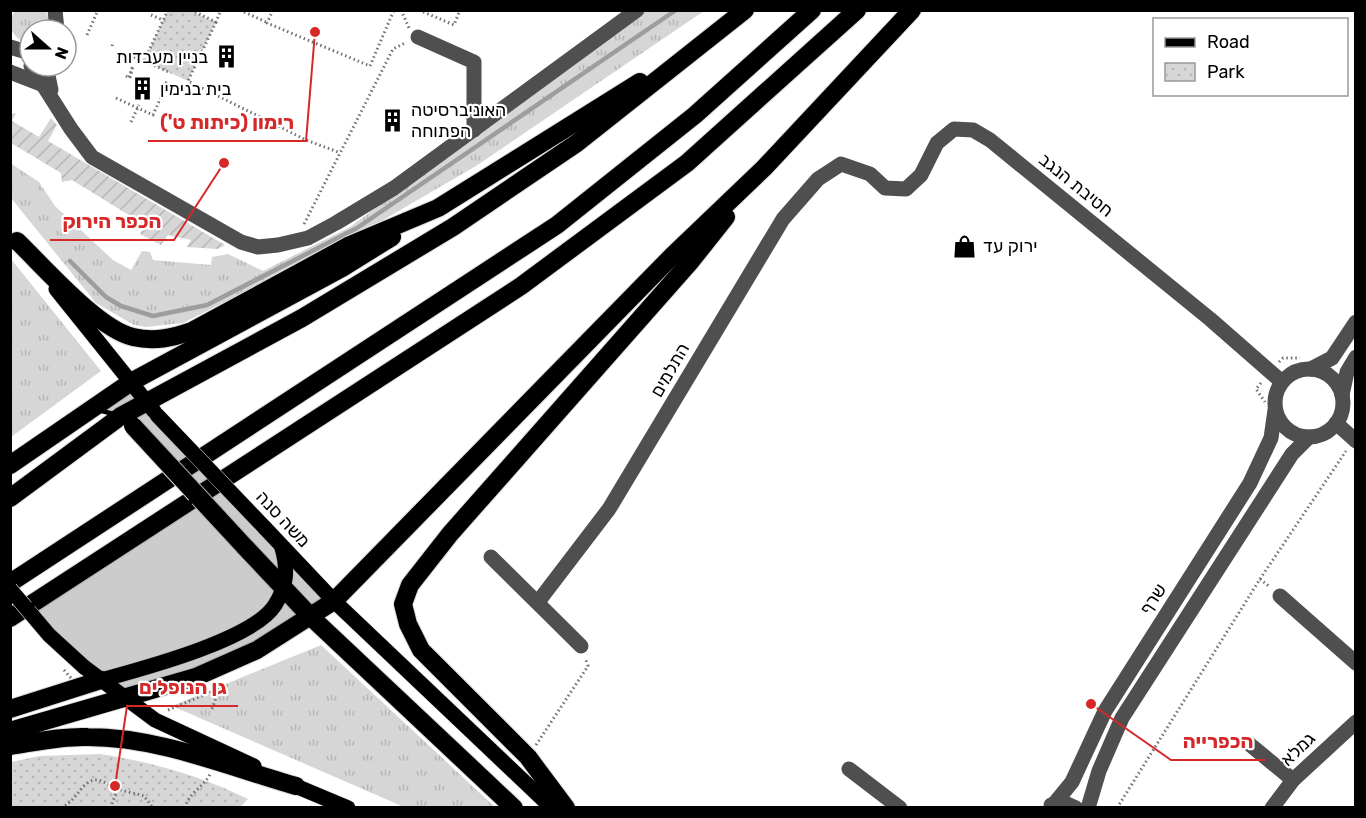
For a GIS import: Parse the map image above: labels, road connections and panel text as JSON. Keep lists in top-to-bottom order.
{
  "streets": {
    "main road": ["משה סנה"],
    "street": [
      "חטיבת הנגב",
      "התלמים",
      "שרף",
      "גמלא"
    ]
  },
  "crossings": [
    ["חטיבת הנגב", "התלמים"],
    ["חטיבת הנגב", "שרף"]
  ],
  "places": {
    "other": [
      "רימון (כיתות ט')",
      "הכפר הירוק",
      "הכפרייה",
      "גן הנופלים"
    ],
    "building": ["בניין מעבדות", "בית בנימין", "האוניברסיטה הפתוחה"],
    "shop": ["ירוק עד"]
  },
  "legend": ["Road", "Park"],
  "north": "right"
}
